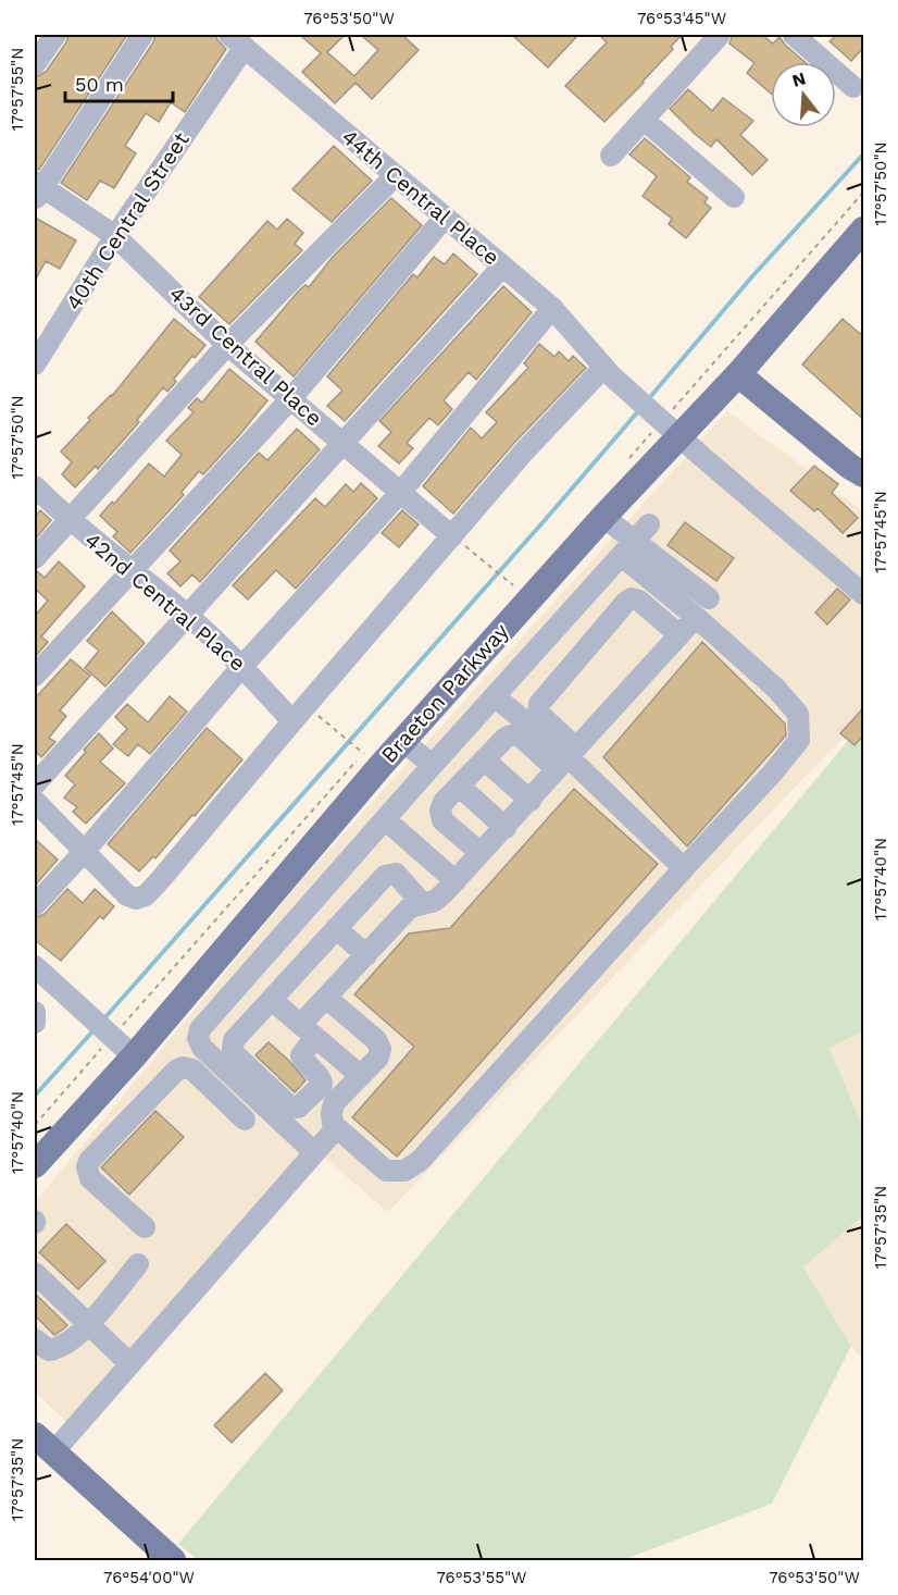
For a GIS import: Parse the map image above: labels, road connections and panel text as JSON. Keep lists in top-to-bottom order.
{
  "streets": {
    "main road": ["Braeton Parkway"],
    "street": [
      "44th Central Place",
      "40th Central Street",
      "43rd Central Place",
      "42nd Central Place"
    ]
  },
  "crossings": [
    ["44th Central Place", "40th Central Street"],
    ["44th Central Place", "Braeton Parkway"],
    ["40th Central Street", "43rd Central Place"]
  ],
  "scale_bar": "50 m",
  "north": "top",
  "coordinates": [
    "76°53'50\"W",
    "76°53'45\"W",
    "17°57'55\"N",
    "17°57'50\"N",
    "17°57'45\"N",
    "17°57'40\"N",
    "17°57'35\"N",
    "76°54'00\"W",
    "76°53'55\"W"
  ]
}
